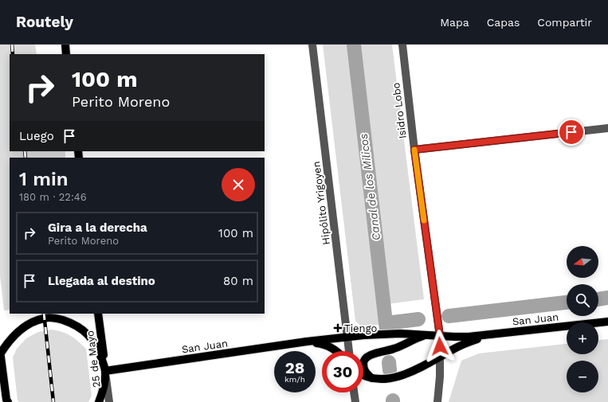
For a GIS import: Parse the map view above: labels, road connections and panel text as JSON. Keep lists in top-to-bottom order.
{
  "streets": {
    "main road": ["San Juan", "25 de Mayo"],
    "street": ["Isidro Lobo", "Hipólito Yrigoyen"]
  },
  "crossings": [
    ["Isidro Lobo", "San Juan"],
    ["Hipólito Yrigoyen", "San Juan"],
    ["San Juan", "25 de Mayo"]
  ],
  "water": ["Canal de los Milicos"],
  "places": {
    "health": ["Tiengo"]
  },
  "north": "left",
  "page": {
    "header": "Routely",
    "nav": ["Mapa", "Capas", "Compartir"],
    "turn": ["100 m", "Perito Moreno"],
    "then": "Luego",
    "heading": ["1 min", "180 m · 22:46"],
    "list": [
      {
        "name": "Gira a la derecha",
        "note": "Perito Moreno",
        "value": "100 m"
      },
      {
        "name": "Llegada al destino",
        "value": "80 m"
      }
    ],
    "map_buttons": ["+", "−"],
    "speed": "28 km/h",
    "limit": "30"
  }
}
